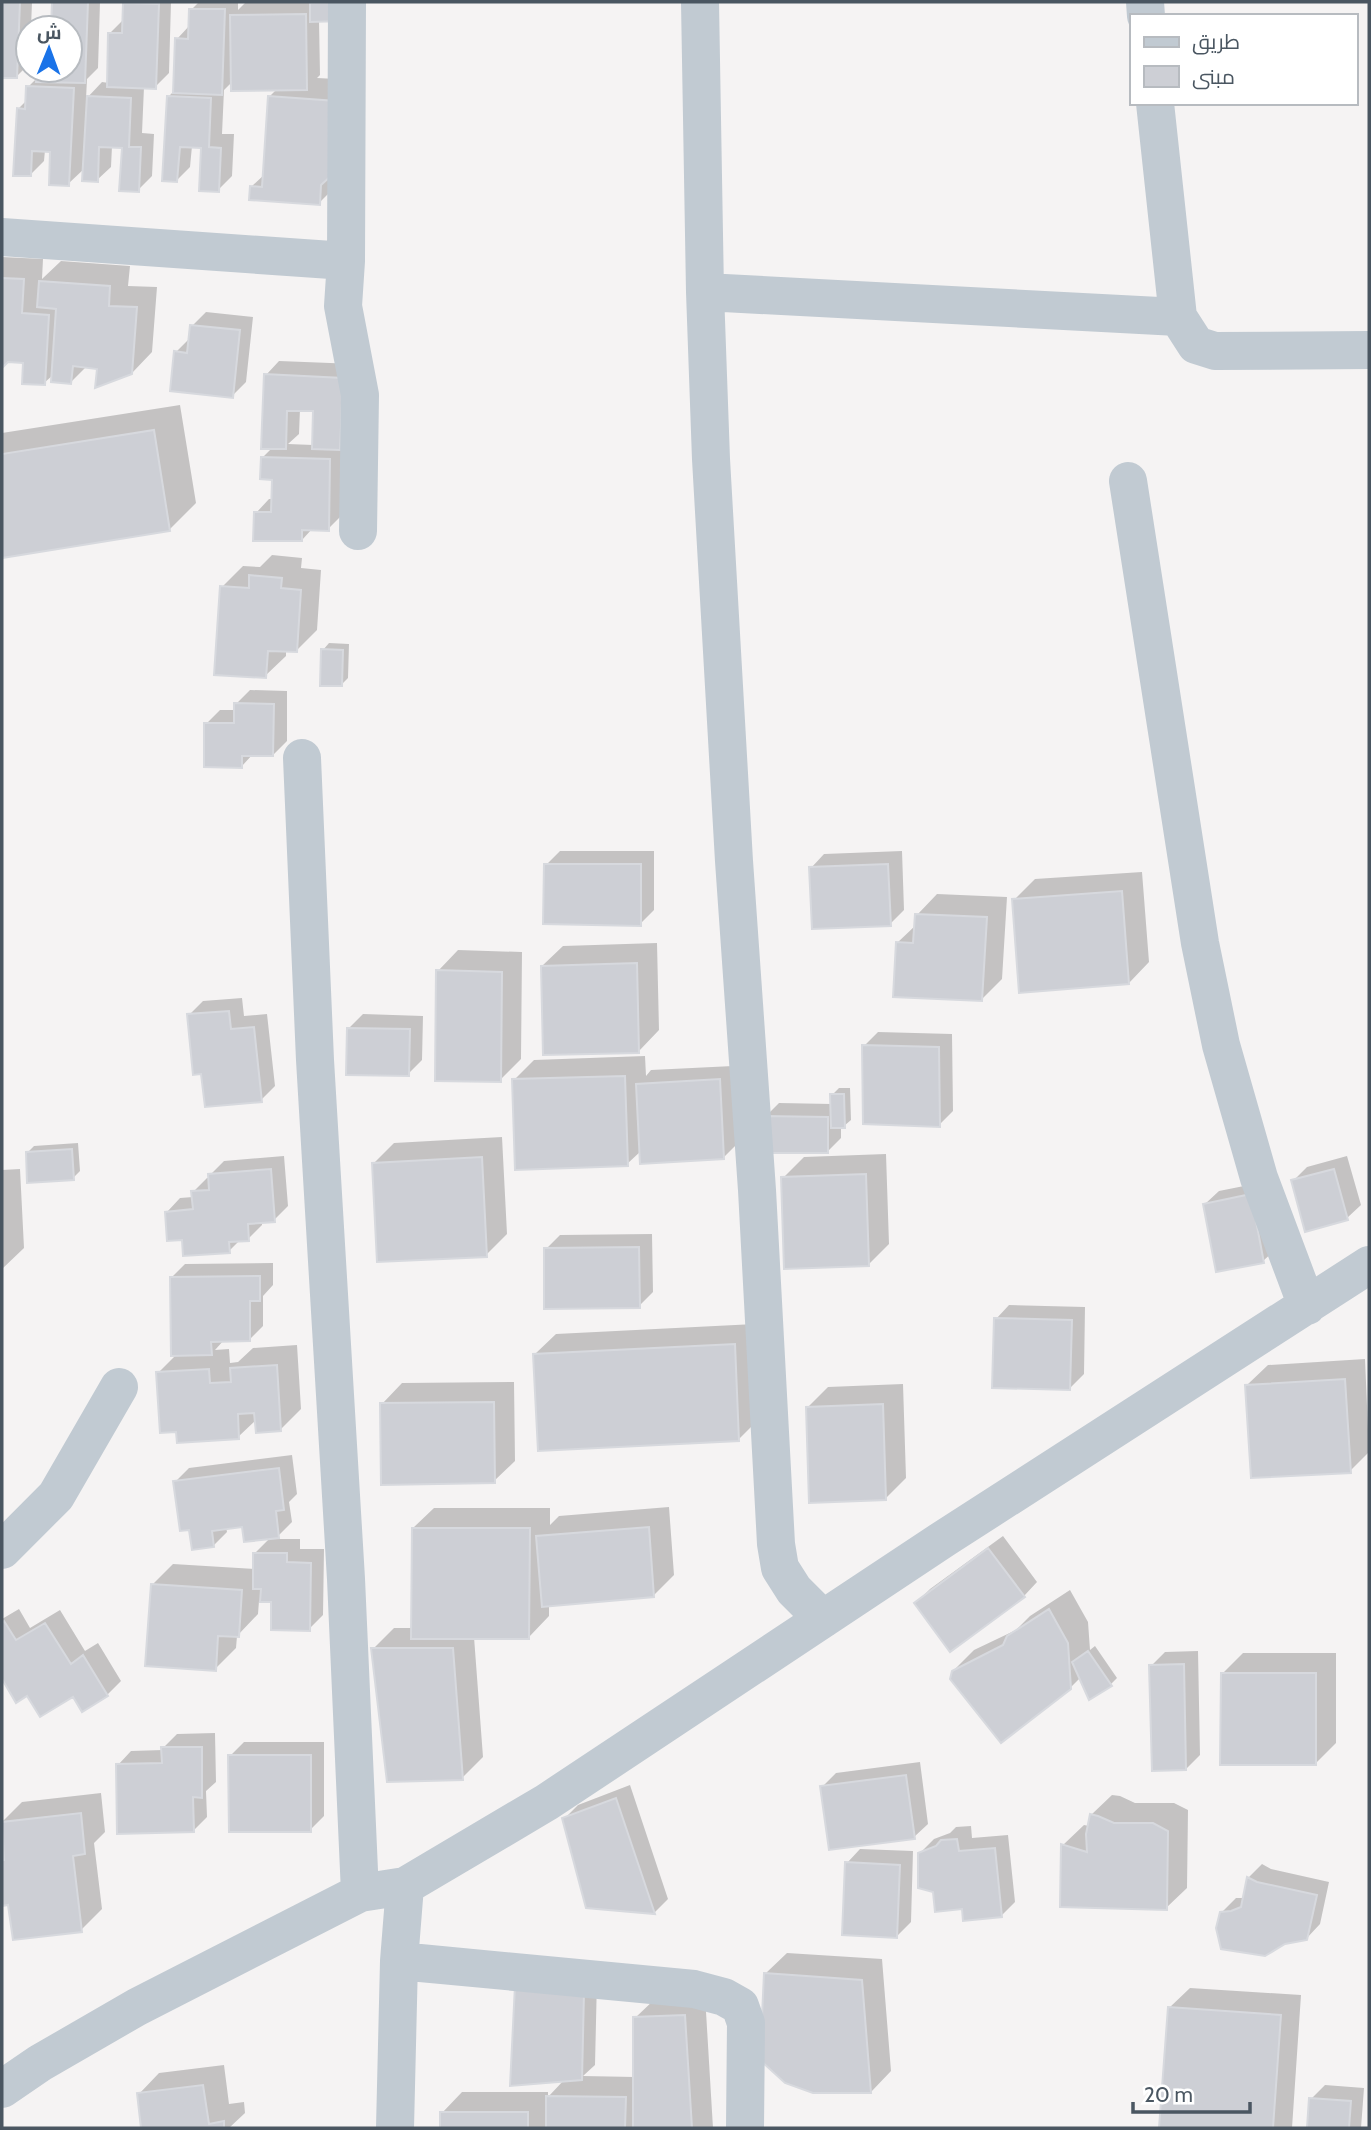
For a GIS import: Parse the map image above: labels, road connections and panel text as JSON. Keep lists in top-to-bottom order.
{
  "legend": ["طريق", "مبنى"],
  "scale_bar": "20 m",
  "north": "top"
}
